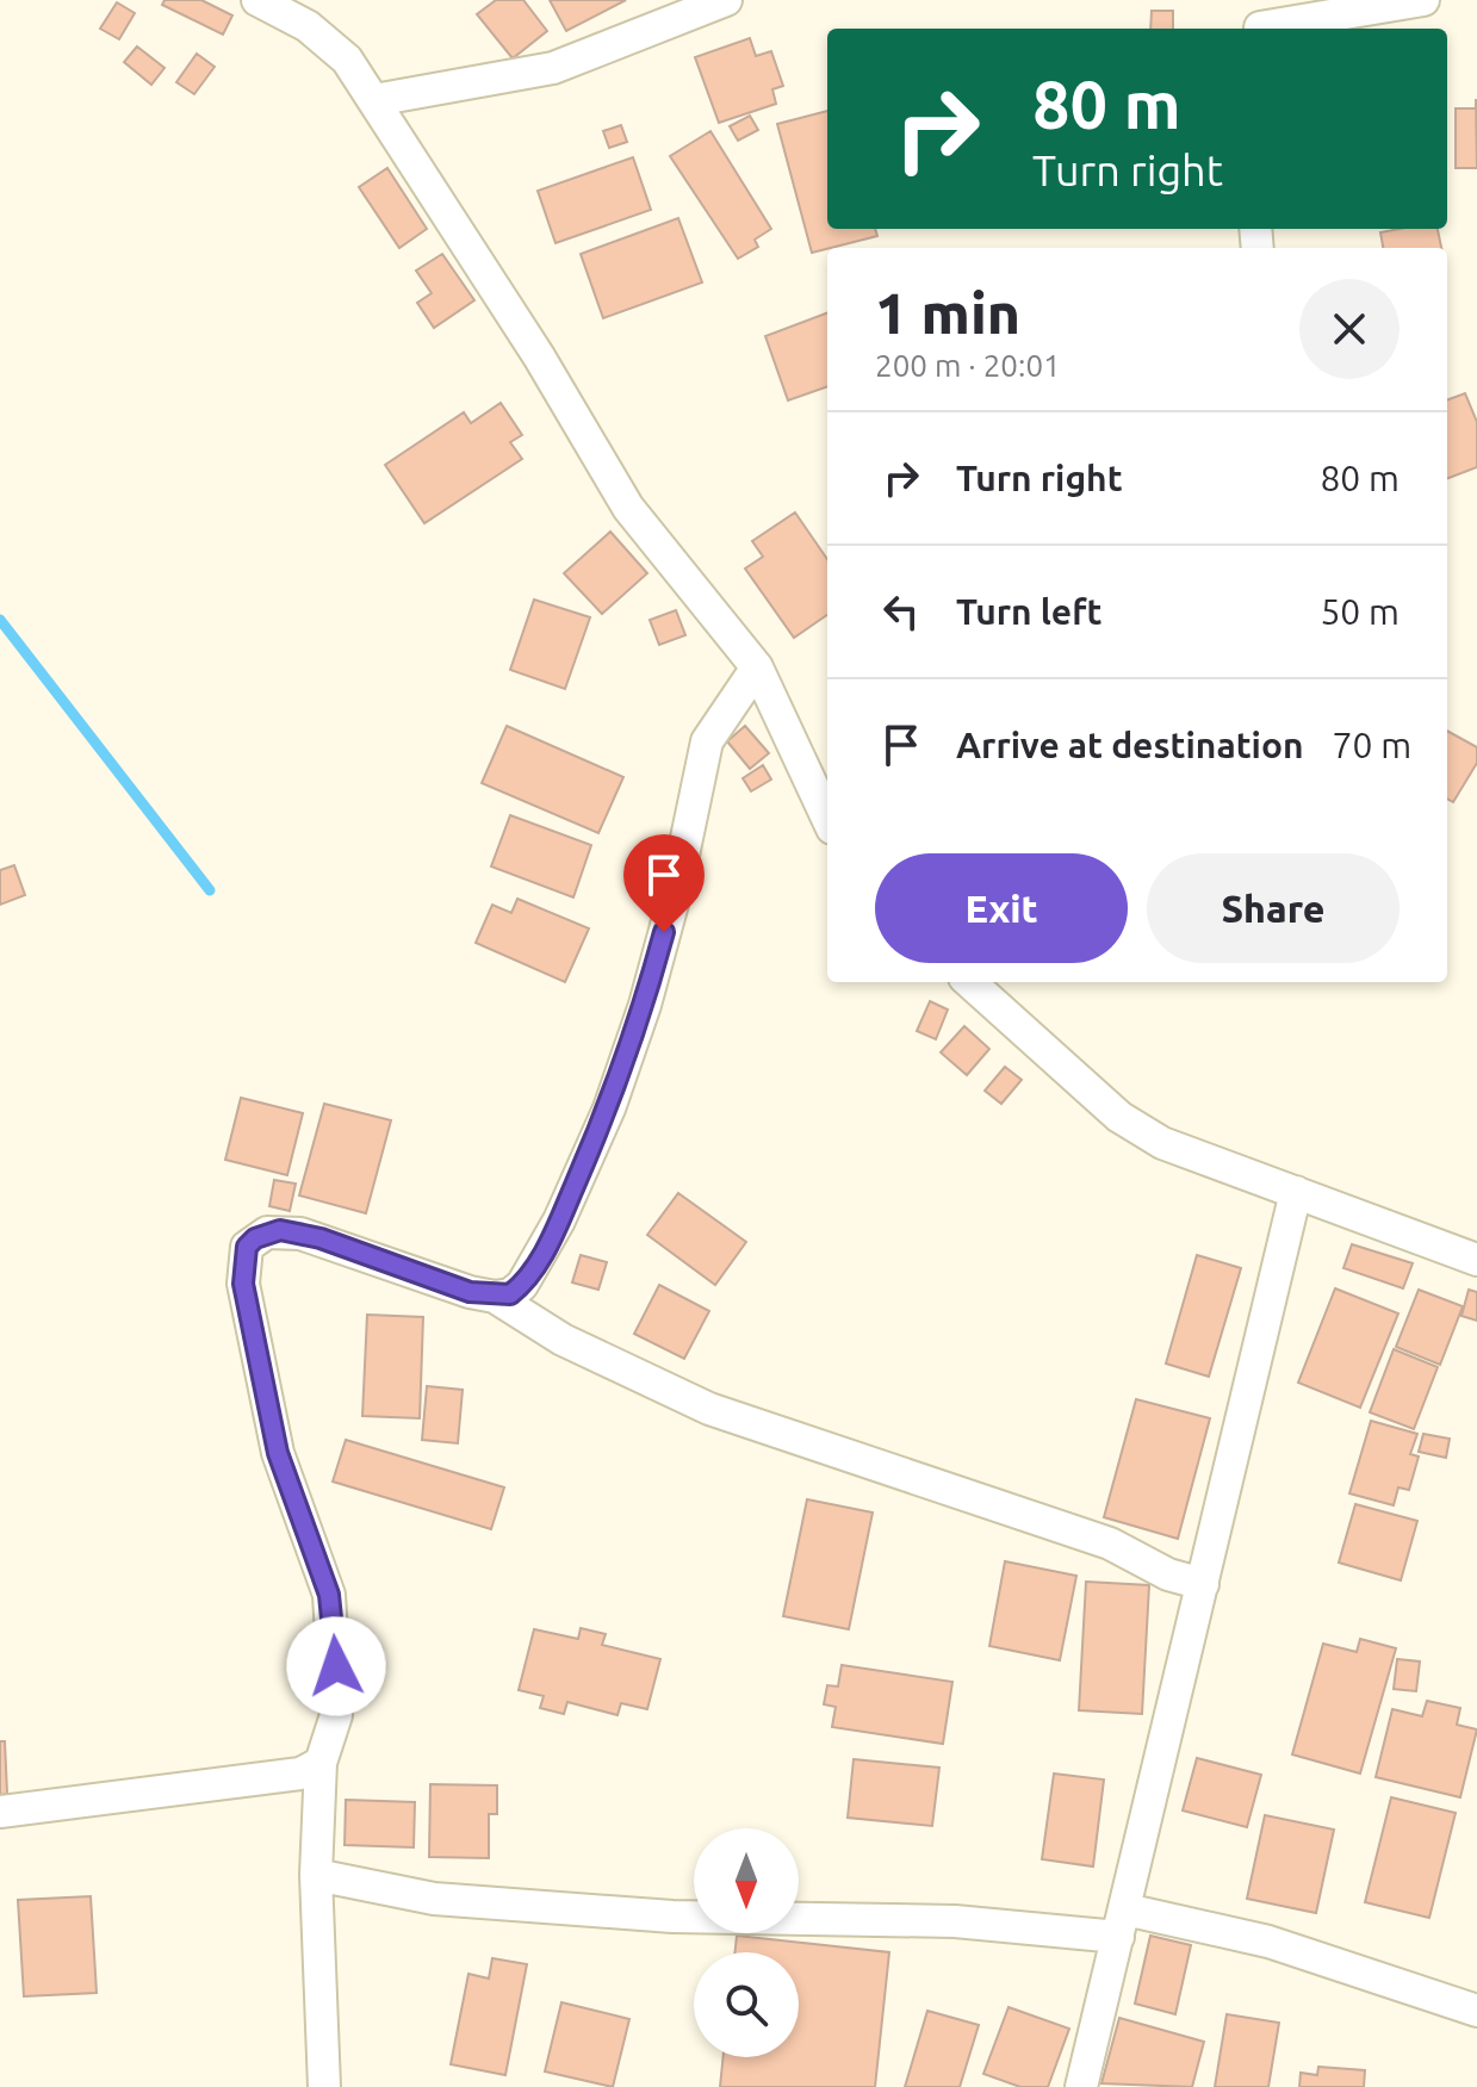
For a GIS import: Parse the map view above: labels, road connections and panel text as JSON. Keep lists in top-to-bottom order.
{
  "north": "bottom",
  "page": {
    "turn": ["80 m", "Turn right"],
    "heading": ["1 min", "200 m · 20:01"],
    "list": [
      {
        "name": "Turn right",
        "value": "80 m"
      },
      {
        "name": "Turn left",
        "value": "50 m"
      },
      {
        "name": "Arrive at destination",
        "value": "70 m"
      }
    ],
    "buttons": ["Exit", "Share"]
  }
}
